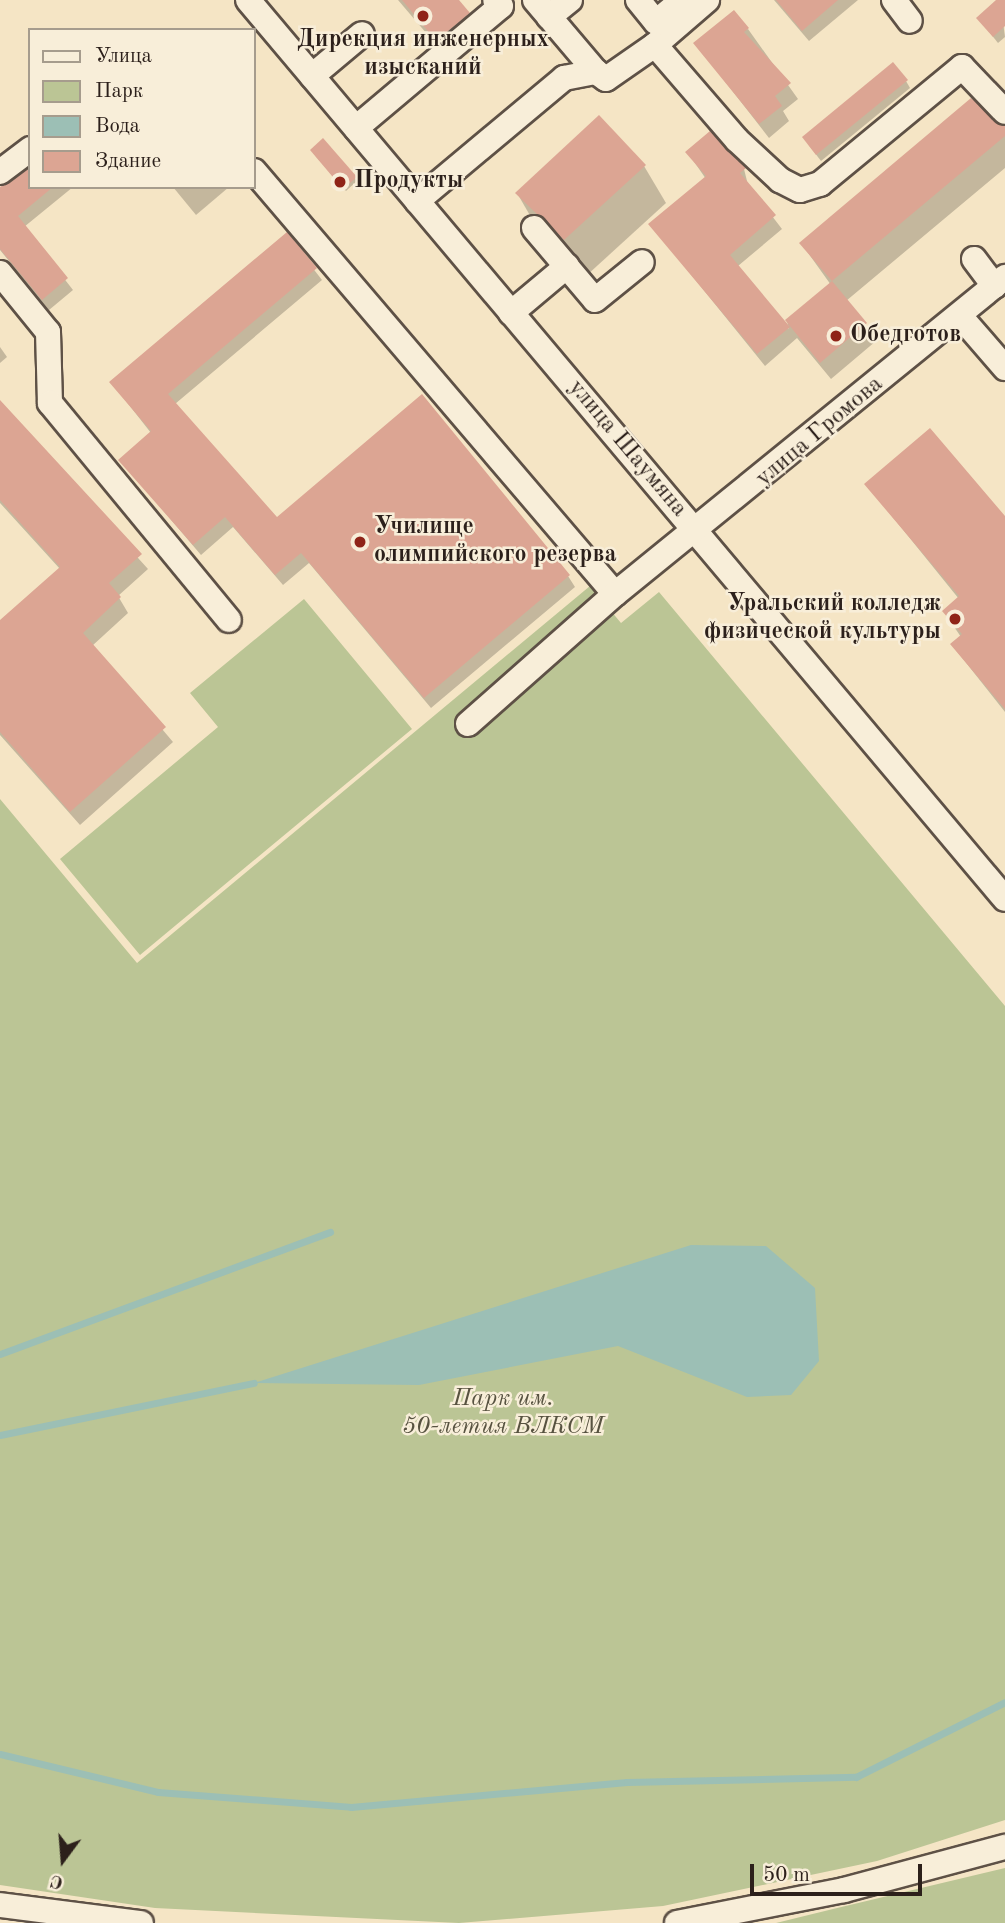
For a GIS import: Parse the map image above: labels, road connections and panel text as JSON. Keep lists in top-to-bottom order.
{
  "streets": {
    "street": ["улица Громова", "улица Шаумяна"]
  },
  "crossings": [
    ["улица Громова", "улица Шаумяна"]
  ],
  "parks": ["Парк им. 50-летия ВЛКСМ"],
  "places": [
    "Дирекция инженерных изысканий",
    "Продукты",
    "Обедготов",
    "Училище олимпийского резерва",
    "Уральский колледж физической культуры"
  ],
  "legend": [
    "Улица",
    "Парк",
    "Вода",
    "Здание"
  ],
  "scale_bar": "50 m",
  "north": "bottom"
}
